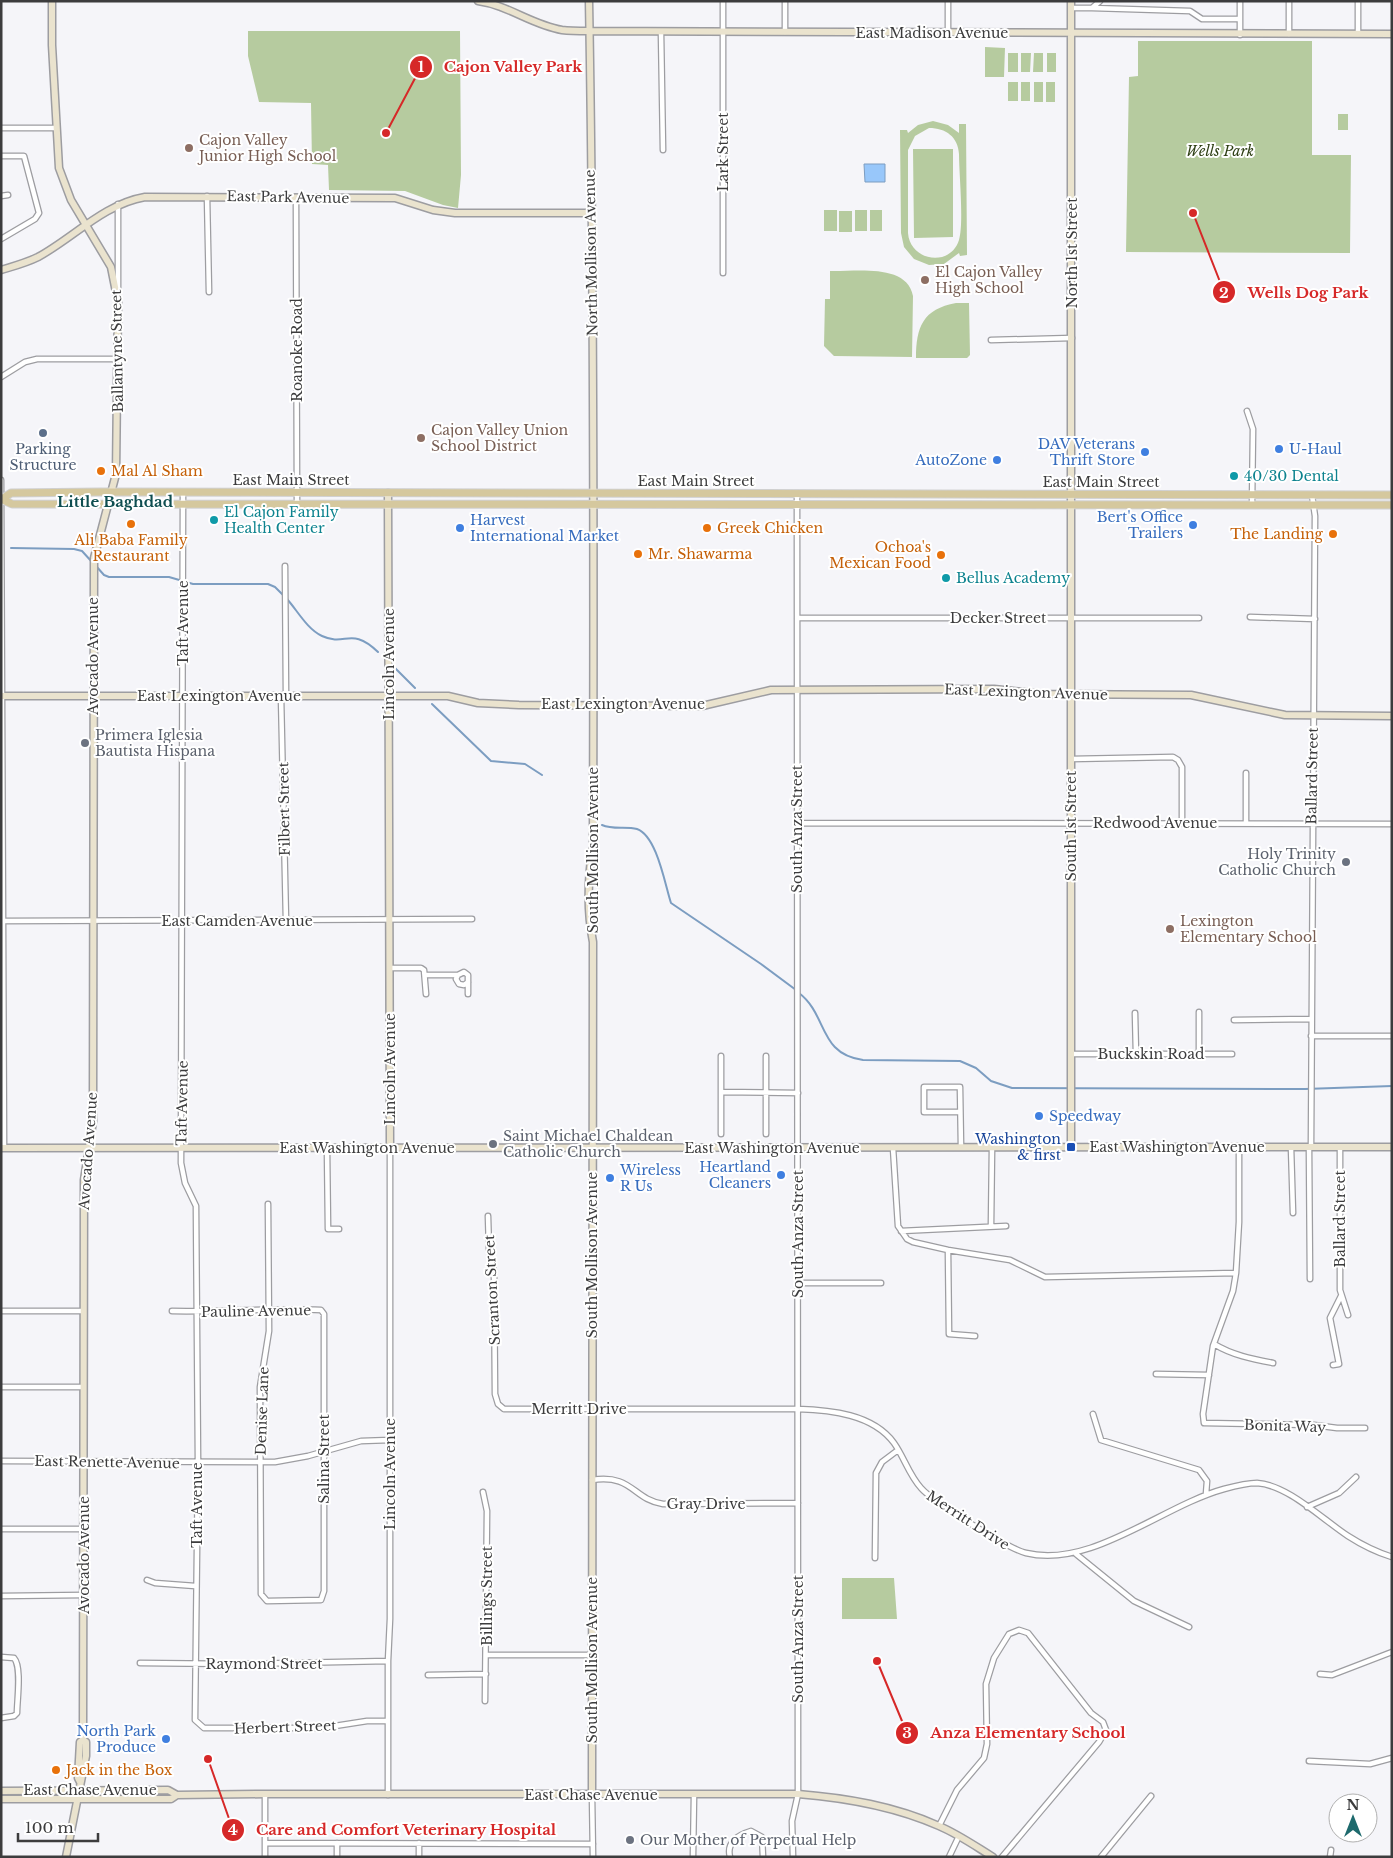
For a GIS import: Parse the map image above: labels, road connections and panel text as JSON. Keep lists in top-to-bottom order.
{
  "streets": {
    "main road": [
      "East Madison Avenue",
      "East Park Avenue",
      "North Mollison Avenue",
      "North 1st Street",
      "Ballantyne Street",
      "East Main Street",
      "Avocado Avenue",
      "Lincoln Avenue",
      "East Lexington Avenue",
      "South 1st Street",
      "South Mollison Avenue",
      "East Washington Avenue",
      "East Chase Avenue"
    ],
    "street": [
      "Lark Street",
      "Roanoke Road",
      "Decker Street",
      "Taft Avenue",
      "Ballard Street",
      "Filbert Street",
      "Redwood Avenue",
      "South Anza Street",
      "East Camden Avenue",
      "Buckskin Road",
      "Scranton Street",
      "Pauline Avenue",
      "Merritt Drive",
      "Denise Lane",
      "Bonita Way",
      "Salina Street",
      "East Renette Avenue",
      "Gray Drive",
      "Billings Street",
      "Raymond Street",
      "Herbert Street"
    ]
  },
  "crossings": [
    ["East Madison Avenue", "Lark Street"],
    ["East Madison Avenue", "North Mollison Avenue"],
    ["East Madison Avenue", "North 1st Street"],
    ["East Park Avenue", "North Mollison Avenue"],
    ["East Park Avenue", "Roanoke Road"],
    ["East Park Avenue", "Ballantyne Street"],
    ["North Mollison Avenue", "East Main Street"],
    ["North Mollison Avenue", "South Mollison Avenue"],
    ["North 1st Street", "East Main Street"],
    ["North 1st Street", "South 1st Street"],
    ["Roanoke Road", "East Main Street"],
    ["Ballantyne Street", "East Main Street"],
    ["Ballantyne Street", "Avocado Avenue"],
    ["East Main Street", "Taft Avenue"],
    ["East Main Street", "Avocado Avenue"],
    ["East Main Street", "Lincoln Avenue"],
    ["East Main Street", "Ballard Street"],
    ["East Main Street", "South 1st Street"],
    ["East Main Street", "South Anza Street"],
    ["East Main Street", "South Mollison Avenue"],
    ["Decker Street", "South 1st Street"],
    ["Decker Street", "South Anza Street"],
    ["Taft Avenue", "East Lexington Avenue"],
    ["Taft Avenue", "East Camden Avenue"],
    ["Taft Avenue", "East Washington Avenue"],
    ["Taft Avenue", "Pauline Avenue"],
    ["Taft Avenue", "East Renette Avenue"],
    ["Taft Avenue", "Raymond Street"],
    ["Taft Avenue", "Herbert Street"],
    ["Avocado Avenue", "East Lexington Avenue"],
    ["Avocado Avenue", "East Camden Avenue"],
    ["Avocado Avenue", "East Washington Avenue"],
    ["Avocado Avenue", "East Renette Avenue"],
    ["Avocado Avenue", "East Chase Avenue"],
    ["Lincoln Avenue", "East Lexington Avenue"],
    ["Lincoln Avenue", "East Camden Avenue"],
    ["Lincoln Avenue", "East Washington Avenue"],
    ["Lincoln Avenue", "East Renette Avenue"],
    ["Lincoln Avenue", "Raymond Street"],
    ["Lincoln Avenue", "Herbert Street"],
    ["Lincoln Avenue", "East Chase Avenue"],
    ["East Lexington Avenue", "Ballard Street"],
    ["East Lexington Avenue", "Filbert Street"],
    ["East Lexington Avenue", "South 1st Street"],
    ["East Lexington Avenue", "South Anza Street"],
    ["East Lexington Avenue", "South Mollison Avenue"],
    ["Ballard Street", "Redwood Avenue"],
    ["Ballard Street", "East Washington Avenue"],
    ["Filbert Street", "East Camden Avenue"],
    ["Redwood Avenue", "South 1st Street"],
    ["Redwood Avenue", "South Anza Street"],
    ["South 1st Street", "Buckskin Road"],
    ["South 1st Street", "East Washington Avenue"],
    ["South Anza Street", "East Washington Avenue"],
    ["South Anza Street", "Merritt Drive"],
    ["South Anza Street", "Gray Drive"],
    ["South Anza Street", "East Chase Avenue"],
    ["South Mollison Avenue", "East Washington Avenue"],
    ["South Mollison Avenue", "Merritt Drive"],
    ["South Mollison Avenue", "Gray Drive"],
    ["South Mollison Avenue", "East Chase Avenue"],
    ["Scranton Street", "Merritt Drive"],
    ["Pauline Avenue", "Denise Lane"],
    ["Pauline Avenue", "Salina Street"],
    ["Denise Lane", "Salina Street"],
    ["Denise Lane", "East Renette Avenue"],
    ["Salina Street", "East Renette Avenue"]
  ],
  "districts": ["Little Baghdad"],
  "parks": ["Wells Park"],
  "places": {
    "other": [
      "Cajon Valley Park",
      "Cajon Valley Junior High School",
      "Wells Dog Park",
      "El Cajon Valley High School",
      "Parking Structure",
      "Cajon Valley Union School District",
      "U-Haul",
      "DAV Veterans Thrift Store",
      "AutoZone",
      "Mal Al Sham",
      "40/30 Dental",
      "El Cajon Family Health Center",
      "Ali Baba Family Restaurant",
      "Bert's Office Trailers",
      "Harvest International Market",
      "Greek Chicken",
      "The Landing",
      "Mr. Shawarma",
      "Ochoa's Mexican Food",
      "Bellus Academy",
      "Primera Iglesia Bautista Hispana",
      "Holy Trinity Catholic Church",
      "Lexington Elementary School",
      "Speedway",
      "Saint Michael Chaldean Catholic Church",
      "Heartland Cleaners",
      "Wireless R Us",
      "Anza Elementary School",
      "North Park Produce",
      "Care and Comfort Veterinary Hospital",
      "Jack in the Box",
      "Our Mother of Perpetual Help"
    ],
    "transit": ["Washington & first"]
  },
  "scale_bar": "100 m",
  "north": "top"
}
